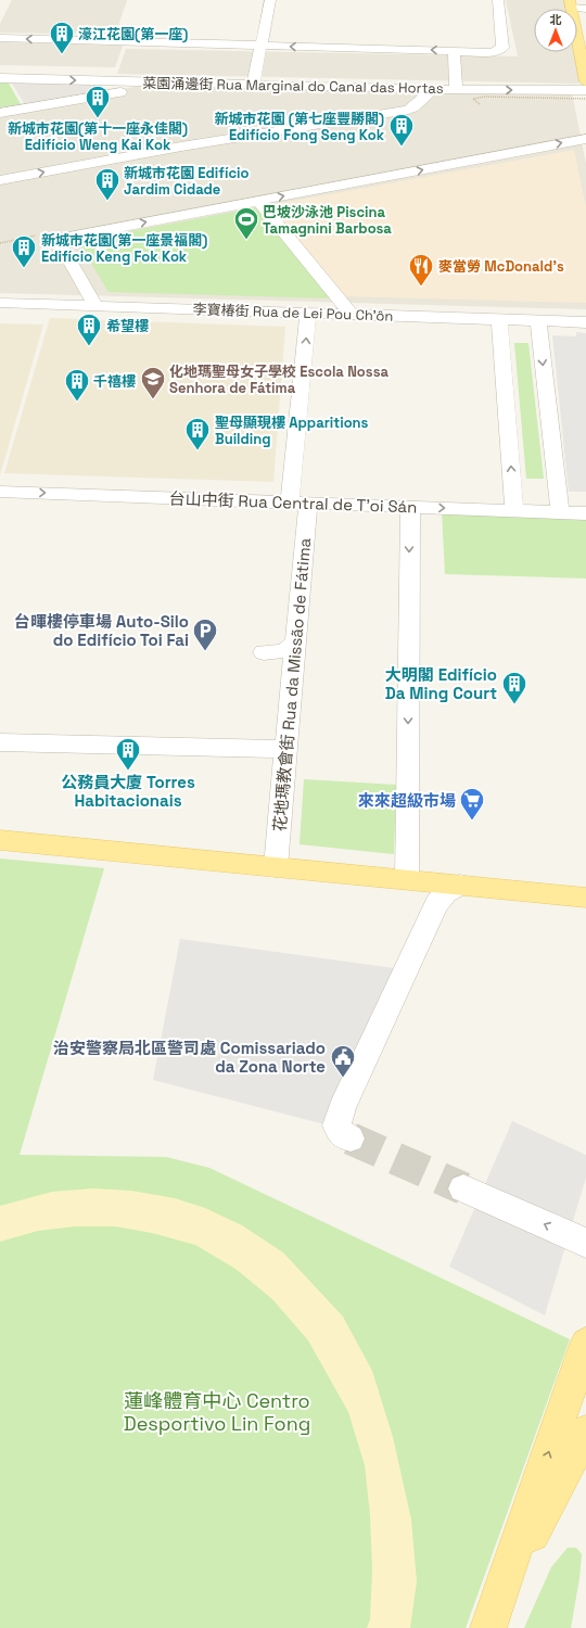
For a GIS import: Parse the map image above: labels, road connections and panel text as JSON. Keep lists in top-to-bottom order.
{
  "streets": {
    "street": [
      "菜園涌邊街 Rua Marginal do Canal das Hortas",
      "李寶椿街 Rua de Lei Pou Ch'ôn",
      "台山中街 Rua Central de T'oi Sán",
      "花地瑪教會街 Rua da Missão de Fátima"
    ]
  },
  "crossings": [
    ["李寶椿街 Rua de Lei Pou Ch'ôn", "花地瑪教會街 Rua da Missão de Fátima"],
    ["台山中街 Rua Central de T'oi Sán", "花地瑪教會街 Rua da Missão de Fátima"]
  ],
  "one_way": ["台山中街 Rua Central de T'oi Sán"],
  "parks": ["蓮峰體育中心 Centro Desportivo Lin Fong"],
  "places": {
    "building": [
      "濠江花園(第一座)",
      "新城市花園(第十一座永佳閣) Edifício Weng Kai Kok",
      "新城市花園 (第七座豐勝閣) Edifício Fong Seng Kok",
      "新城市花園 Edifício Jardim Cidade",
      "新城市花園(第一座景福閣) Edifício Keng Fok Kok",
      "希望樓",
      "千禧樓",
      "聖母顯現樓 Apparitions Building",
      "大明閣 Edifício Da Ming Court",
      "公務員大廈 Torres Habitacionais"
    ],
    "sports": ["巴坡沙泳池 Piscina Tamagnini Barbosa"],
    "restaurant": ["麥當勞 McDonald's"],
    "school or university": ["化地瑪聖母女子學校 Escola Nossa Senhora de Fátima"],
    "parking": ["台暉樓停車場 Auto-Silo do Edifício Toi Fai"],
    "supermarket": ["來來超級市場"],
    "public building": ["治安警察局北區警司處 Comissariado da Zona Norte"]
  },
  "north": "top"
}
